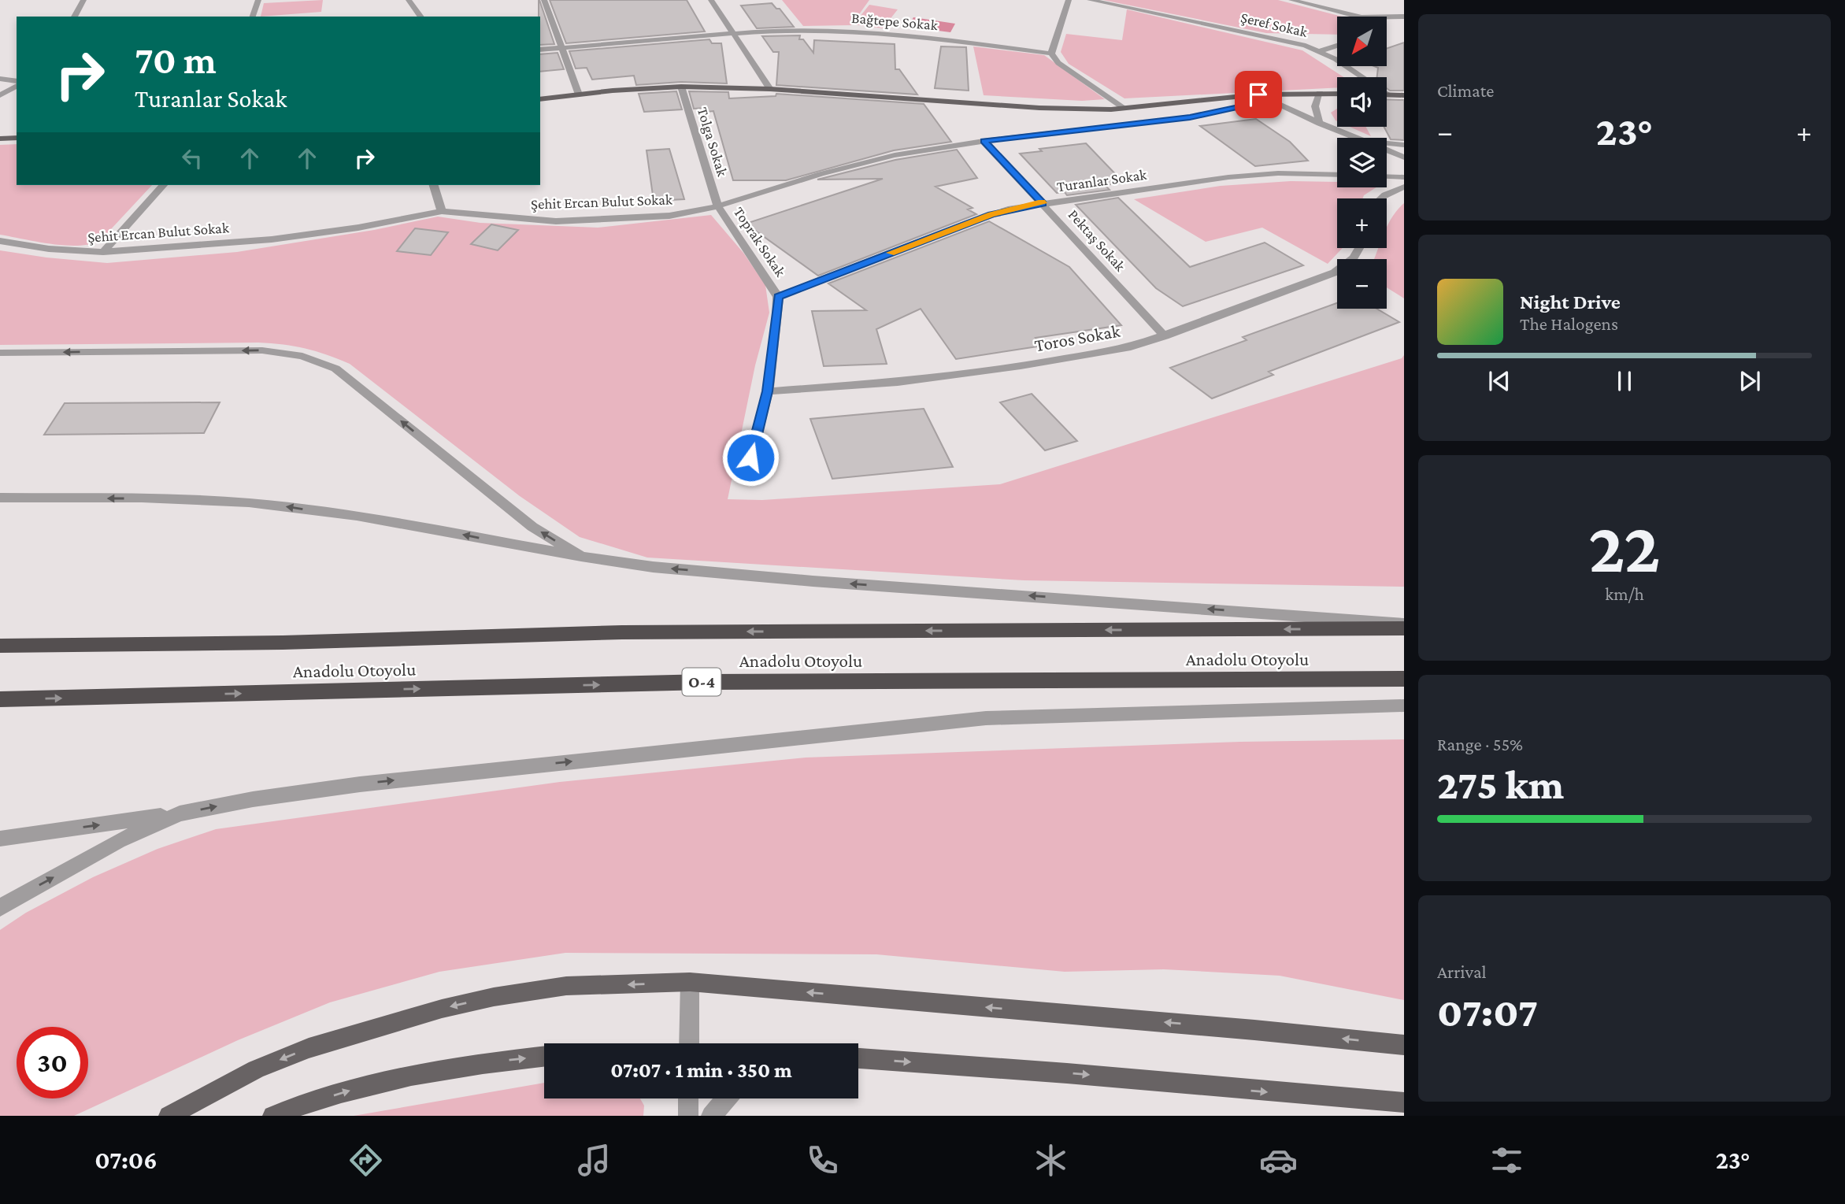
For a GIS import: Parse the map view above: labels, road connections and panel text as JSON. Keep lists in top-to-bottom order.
{
  "streets": {
    "highway": ["Anadolu Otoyolu", "O-4"],
    "street": [
      "Bağtepe Sokak",
      "Şeref Sokak",
      "Tolga Sokak",
      "Turanlar Sokak",
      "Şehit Ercan Bulut Sokak",
      "Pektaş Sokak",
      "Toprak Sokak",
      "Toros Sokak"
    ]
  },
  "crossings": [
    ["Tolga Sokak", "Şehit Ercan Bulut Sokak"],
    ["Tolga Sokak", "Toprak Sokak"],
    ["Turanlar Sokak", "Pektaş Sokak"],
    ["Turanlar Sokak", "Toprak Sokak"],
    ["Şehit Ercan Bulut Sokak", "Pektaş Sokak"],
    ["Şehit Ercan Bulut Sokak", "Toprak Sokak"],
    ["Pektaş Sokak", "Toros Sokak"],
    ["Toprak Sokak", "Toros Sokak"]
  ],
  "north": "bottom left",
  "page": {
    "tile": [
      "Climate",
      ["22", "km/h"],
      ["Range · 55%", "275 km"],
      ["Arrival", "07:07"]
    ],
    "map_buttons": ["+", "−"],
    "turn": ["70 m", "Turanlar Sokak"],
    "heat": ["−", "23°", "+"],
    "song": ["Night Drive", "The Halogens"],
    "limit": "30",
    "trip": "07:07 · 1 min · 350 m",
    "tabs": ["07:06", "23°"]
  }
}
